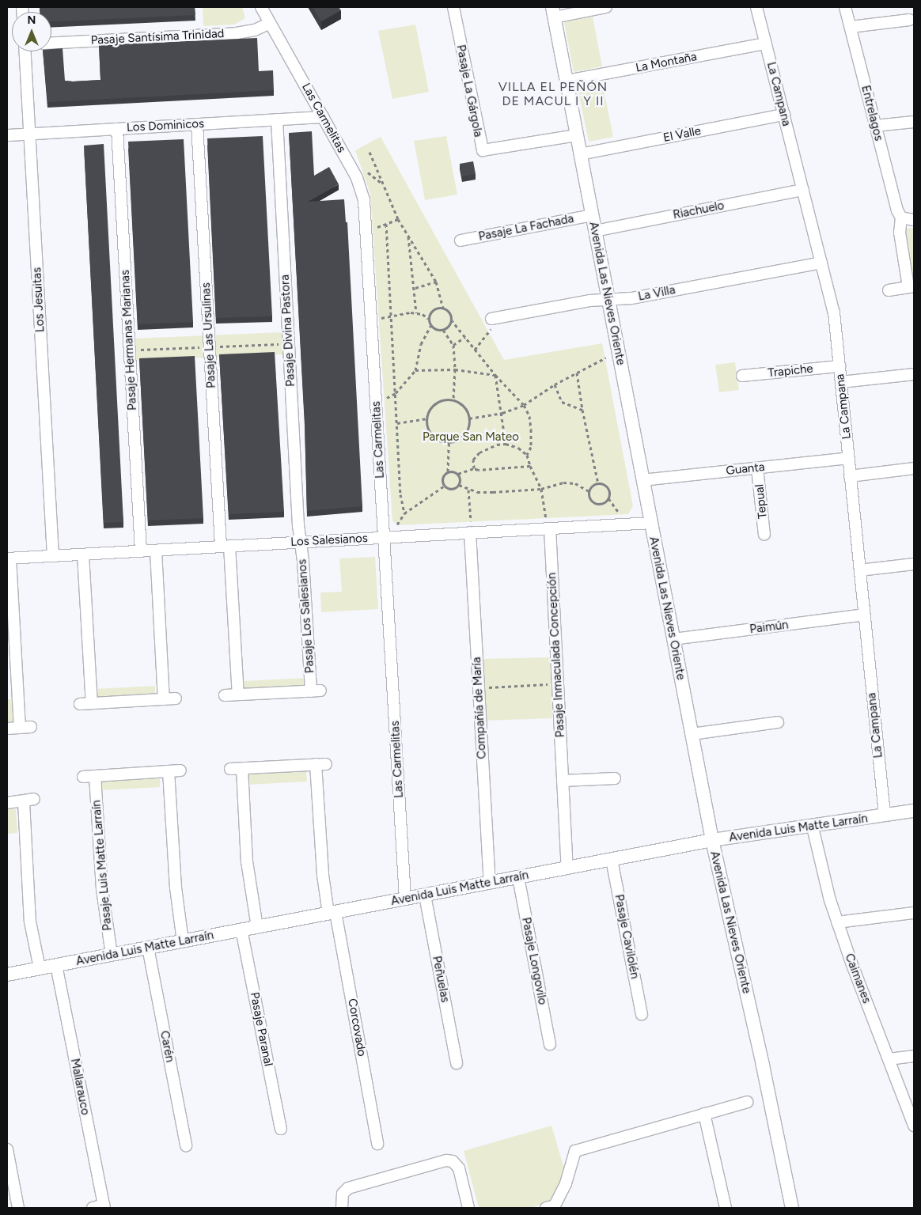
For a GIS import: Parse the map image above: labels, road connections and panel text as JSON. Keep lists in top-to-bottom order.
{
  "streets": {
    "street": [
      "Pasaje Santísima Trinidad",
      "La Montaña",
      "Pasaje La Gárgola",
      "La Campana",
      "Entrelagos",
      "Las Carmelitas",
      "Los Dominicos",
      "El Valle",
      "Riachuelo",
      "Pasaje La Fachada",
      "Avenida Las Nieves Oriente",
      "La Villa",
      "Los Jesuitas",
      "Pasaje Divina Pastora",
      "Pasaje Las Ursulinas",
      "Pasaje Hermanas Marianas",
      "Trapiche",
      "Guanta",
      "Tepual",
      "Los Salesianos",
      "Pasaje Los Salesianos",
      "Paimún",
      "Pasaje Inmaculada Concepción",
      "Compañía de María",
      "Avenida Luis Matte Larraín",
      "Pasaje Luis Matte Larraín",
      "Pasaje Cavilolén",
      "Pasaje Longovilo",
      "Caimanes",
      "Peñuelas",
      "Corcovado",
      "Pasaje Paranal",
      "Carén",
      "Mallarauco"
    ]
  },
  "crossings": [
    ["Pasaje Santísima Trinidad", "Las Carmelitas"],
    ["La Montaña", "La Campana"],
    ["La Montaña", "Avenida Las Nieves Oriente"],
    ["Pasaje La Gárgola", "Avenida Las Nieves Oriente"],
    ["La Campana", "El Valle"],
    ["La Campana", "Riachuelo"],
    ["La Campana", "La Villa"],
    ["La Campana", "Trapiche"],
    ["La Campana", "Guanta"],
    ["La Campana", "Paimún"],
    ["La Campana", "Avenida Luis Matte Larraín"],
    ["Las Carmelitas", "Los Dominicos"],
    ["Las Carmelitas", "Los Salesianos"],
    ["Las Carmelitas", "Avenida Luis Matte Larraín"],
    ["Los Dominicos", "Los Jesuitas"],
    ["Los Dominicos", "Pasaje Divina Pastora"],
    ["Los Dominicos", "Pasaje Las Ursulinas"],
    ["Los Dominicos", "Pasaje Hermanas Marianas"],
    ["El Valle", "Avenida Las Nieves Oriente"],
    ["Riachuelo", "Avenida Las Nieves Oriente"],
    ["Pasaje La Fachada", "Avenida Las Nieves Oriente"],
    ["Avenida Las Nieves Oriente", "La Villa"],
    ["Avenida Las Nieves Oriente", "Guanta"],
    ["Avenida Las Nieves Oriente", "Los Salesianos"],
    ["Avenida Las Nieves Oriente", "Paimún"],
    ["Avenida Las Nieves Oriente", "Avenida Luis Matte Larraín"],
    ["Los Jesuitas", "Los Salesianos"],
    ["Pasaje Divina Pastora", "Los Salesianos"],
    ["Pasaje Divina Pastora", "Pasaje Los Salesianos"],
    ["Pasaje Las Ursulinas", "Los Salesianos"],
    ["Pasaje Hermanas Marianas", "Los Salesianos"],
    ["Guanta", "Tepual"],
    ["Los Salesianos", "Pasaje Los Salesianos"],
    ["Los Salesianos", "Pasaje Inmaculada Concepción"],
    ["Los Salesianos", "Compañía de María"],
    ["Pasaje Inmaculada Concepción", "Avenida Luis Matte Larraín"],
    ["Compañía de María", "Avenida Luis Matte Larraín"],
    ["Avenida Luis Matte Larraín", "Pasaje Luis Matte Larraín"],
    ["Avenida Luis Matte Larraín", "Pasaje Cavilolén"],
    ["Avenida Luis Matte Larraín", "Pasaje Longovilo"],
    ["Avenida Luis Matte Larraín", "Caimanes"],
    ["Avenida Luis Matte Larraín", "Peñuelas"],
    ["Avenida Luis Matte Larraín", "Corcovado"],
    ["Avenida Luis Matte Larraín", "Pasaje Paranal"],
    ["Avenida Luis Matte Larraín", "Carén"],
    ["Avenida Luis Matte Larraín", "Mallarauco"]
  ],
  "districts": ["VILLA EL PEÑÓN DE MACUL I Y II"],
  "parks": ["Parque San Mateo"],
  "north": "top"
}
